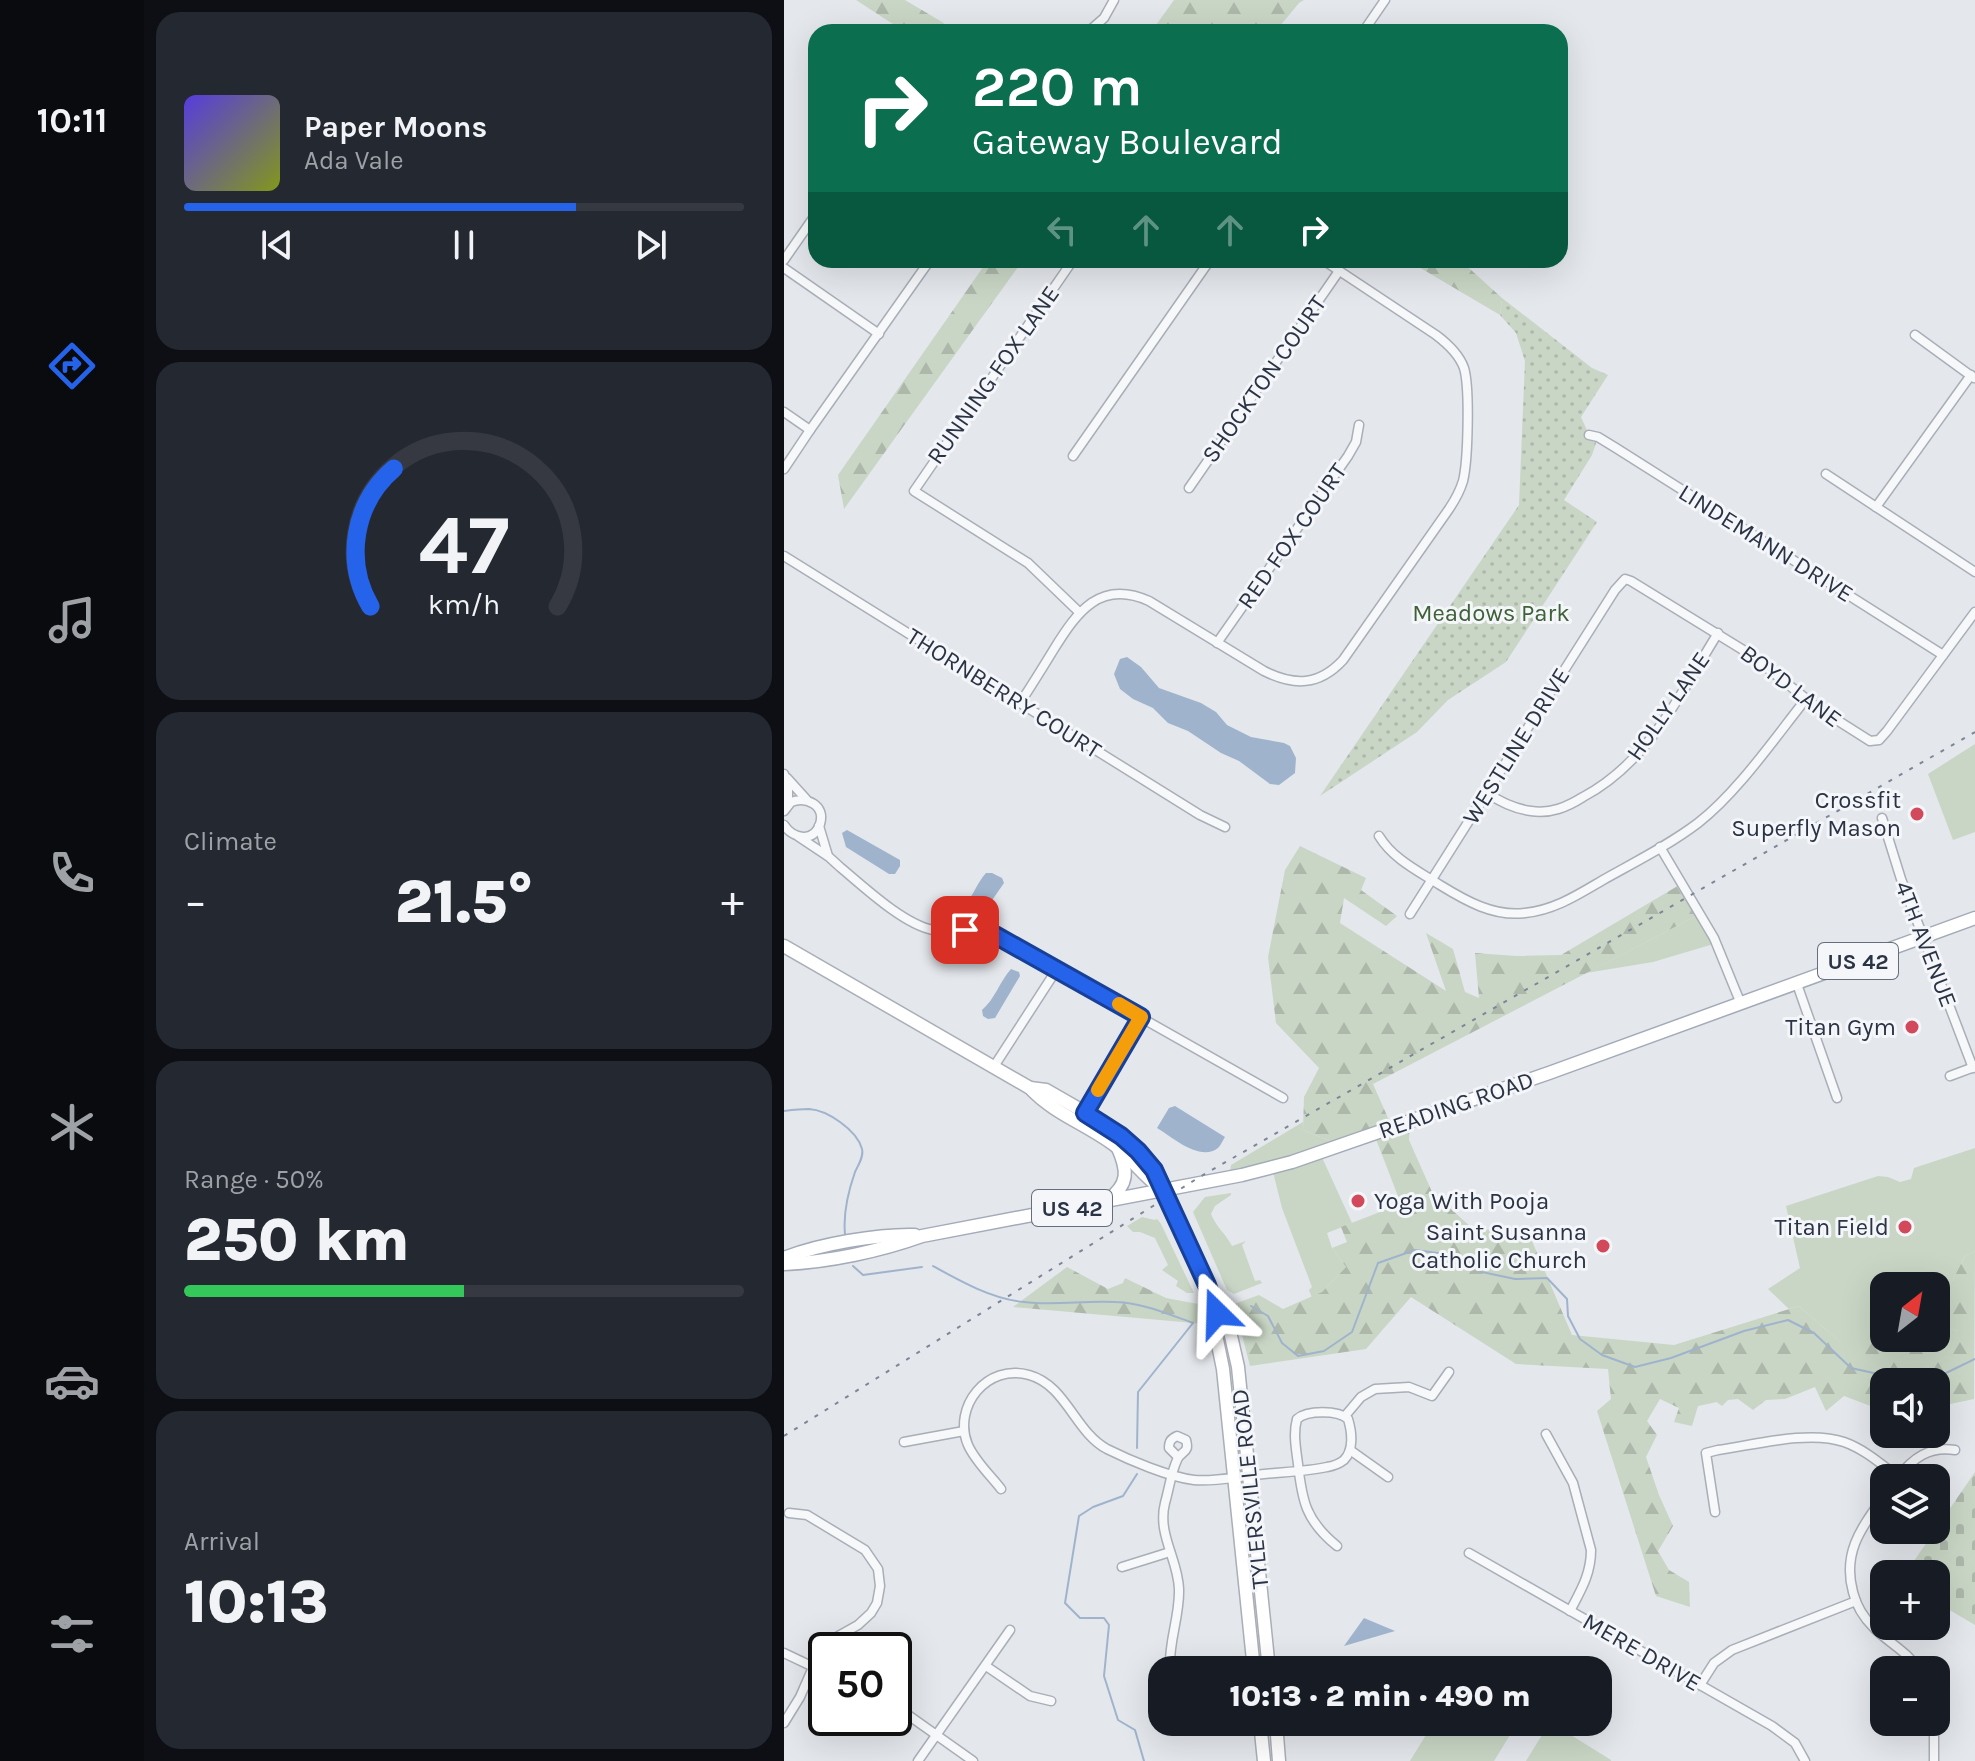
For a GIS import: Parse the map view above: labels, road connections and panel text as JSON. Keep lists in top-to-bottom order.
{
  "streets": {
    "main road": ["US 42", "READING ROAD", "TYLERSVILLE ROAD"],
    "street": [
      "RUNNING FOX LANE",
      "SHOCKTON COURT",
      "RED FOX COURT",
      "LINDEMANN DRIVE",
      "BOYD LANE",
      "THORNBERRY COURT",
      "HOLLY LANE",
      "WESTLINE DRIVE",
      "4TH AVENUE",
      "MERE DRIVE"
    ]
  },
  "crossings": [
    ["LINDEMANN DRIVE", "BOYD LANE"],
    ["BOYD LANE", "HOLLY LANE"],
    ["BOYD LANE", "WESTLINE DRIVE"],
    ["HOLLY LANE", "WESTLINE DRIVE"],
    ["4TH AVENUE", "READING ROAD"],
    ["READING ROAD", "TYLERSVILLE ROAD"]
  ],
  "parks": ["Meadows Park"],
  "places": [
    "Crossfit Superfly Mason",
    "Titan Gym",
    "Yoga With Pooja",
    "Titan Field",
    "Saint Susanna Catholic Church"
  ],
  "north": "top right",
  "page": {
    "tabs": "10:11",
    "turn": ["220 m", "Gateway Boulevard"],
    "song": ["Paper Moons", "Ada Vale"],
    "tile": [
      "Climate",
      ["Range · 50%", "250 km"],
      ["Arrival", "10:13"]
    ],
    "heat": ["−", "21.5°", "+"],
    "map_buttons": ["+", "−"],
    "limit": "50",
    "trip": "10:13 · 2 min · 490 m",
    "gauge": ["47", "km/h"]
  }
}
